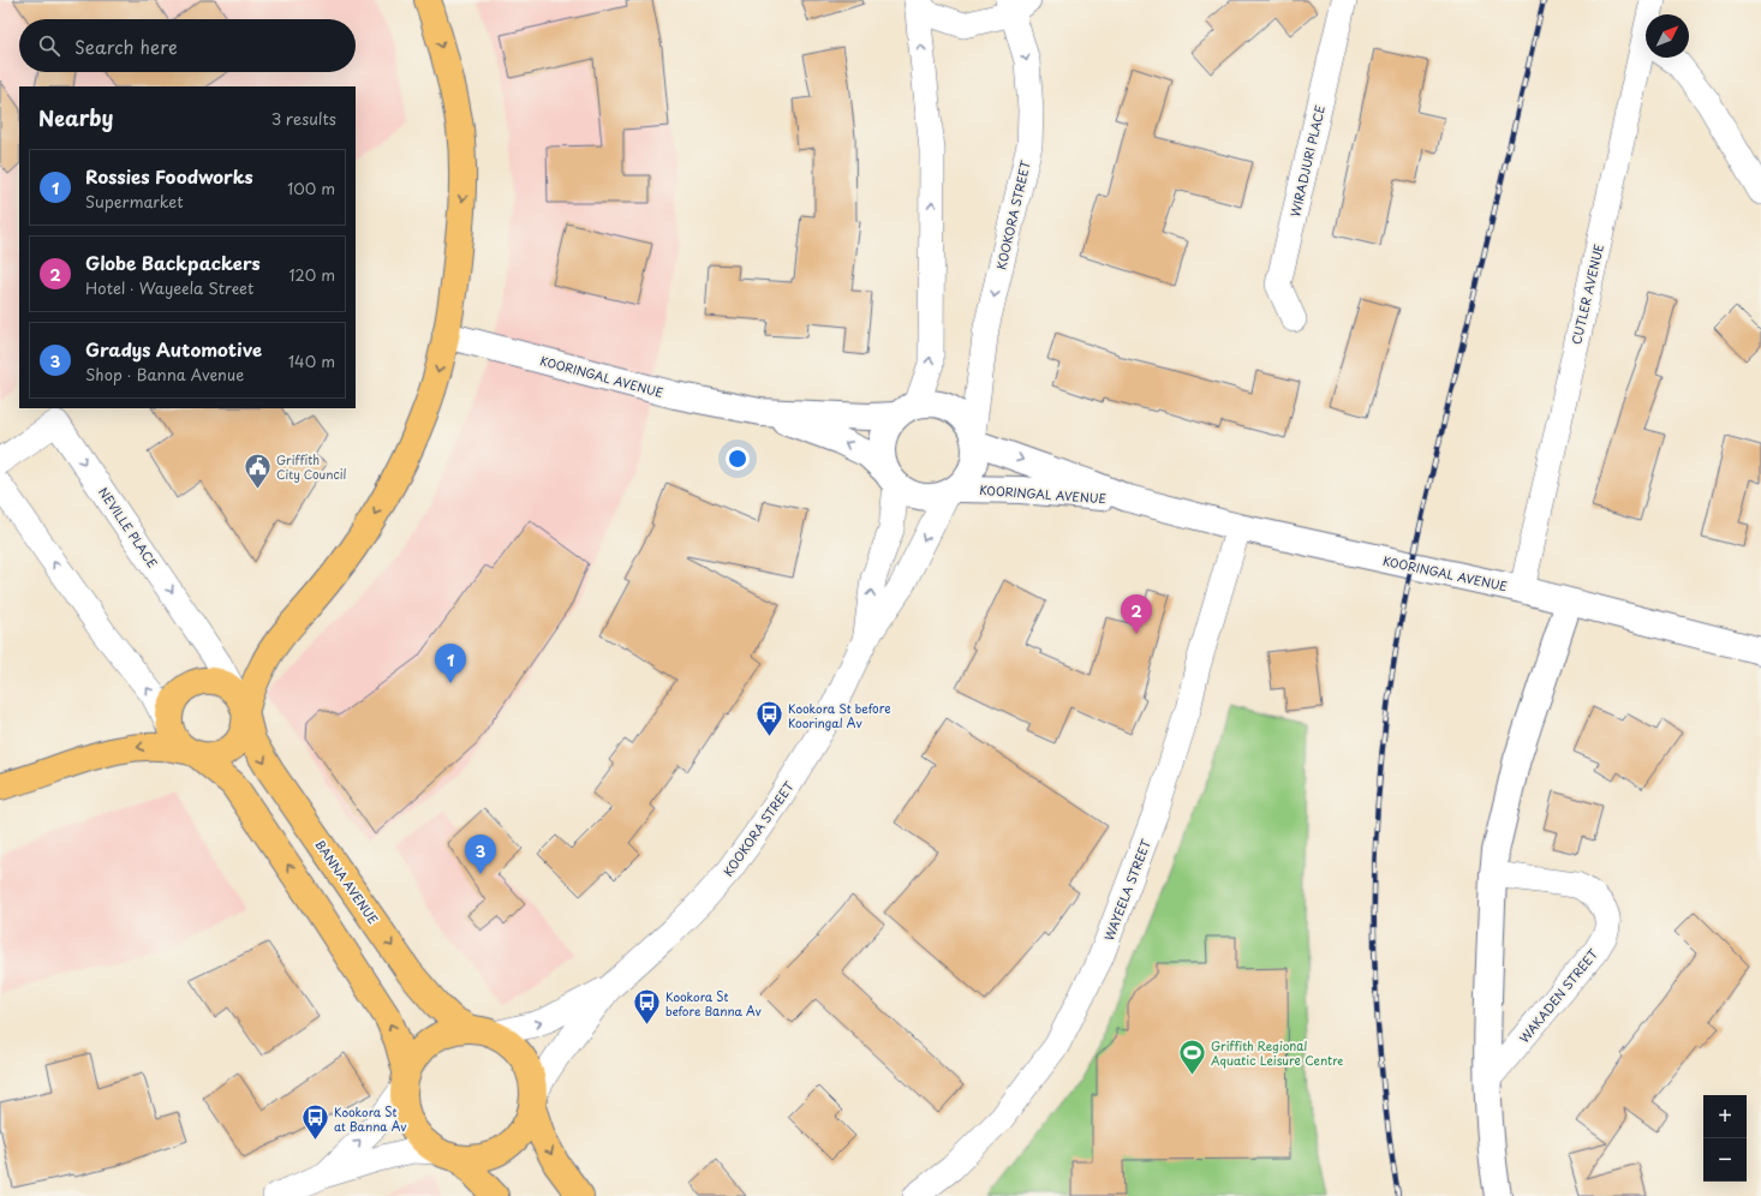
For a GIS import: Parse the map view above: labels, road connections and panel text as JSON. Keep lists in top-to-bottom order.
{
  "streets": {
    "main road": ["BANNA AVENUE"],
    "street": [
      "WIRADJURI PLACE",
      "KOOKORA STREET",
      "CUTLER AVENUE",
      "KOORINGAL AVENUE",
      "NEVILLE PLACE",
      "WAYEELA STREET",
      "WAKADEN STREET"
    ]
  },
  "crossings": [
    ["KOOKORA STREET", "KOORINGAL AVENUE"],
    ["KOOKORA STREET", "BANNA AVENUE"],
    ["CUTLER AVENUE", "KOORINGAL AVENUE"],
    ["KOORINGAL AVENUE", "WAYEELA STREET"],
    ["NEVILLE PLACE", "BANNA AVENUE"]
  ],
  "places": {
    "public building": ["Griffith City Council"],
    "bus stop": ["Kookora St before Kooringal Av", "Kookora St before Banna Av", "Kookora St at Banna Av"],
    "sports": ["Griffith Regional Aquatic Leisure Centre"]
  },
  "north": "top right",
  "page": {
    "search": "Search here",
    "heading": ["Nearby", "3 results"],
    "list": [
      {
        "mark": "1",
        "name": "Rossies Foodworks",
        "note": "Supermarket",
        "value": "100 m"
      },
      {
        "mark": "2",
        "name": "Globe Backpackers",
        "note": "Hotel · Wayeela Street",
        "value": "120 m"
      },
      {
        "mark": "3",
        "name": "Gradys Automotive",
        "note": "Shop · Banna Avenue",
        "value": "140 m"
      }
    ],
    "pins": ["2", "1", "3"],
    "map_buttons": ["+", "−"]
  }
}
